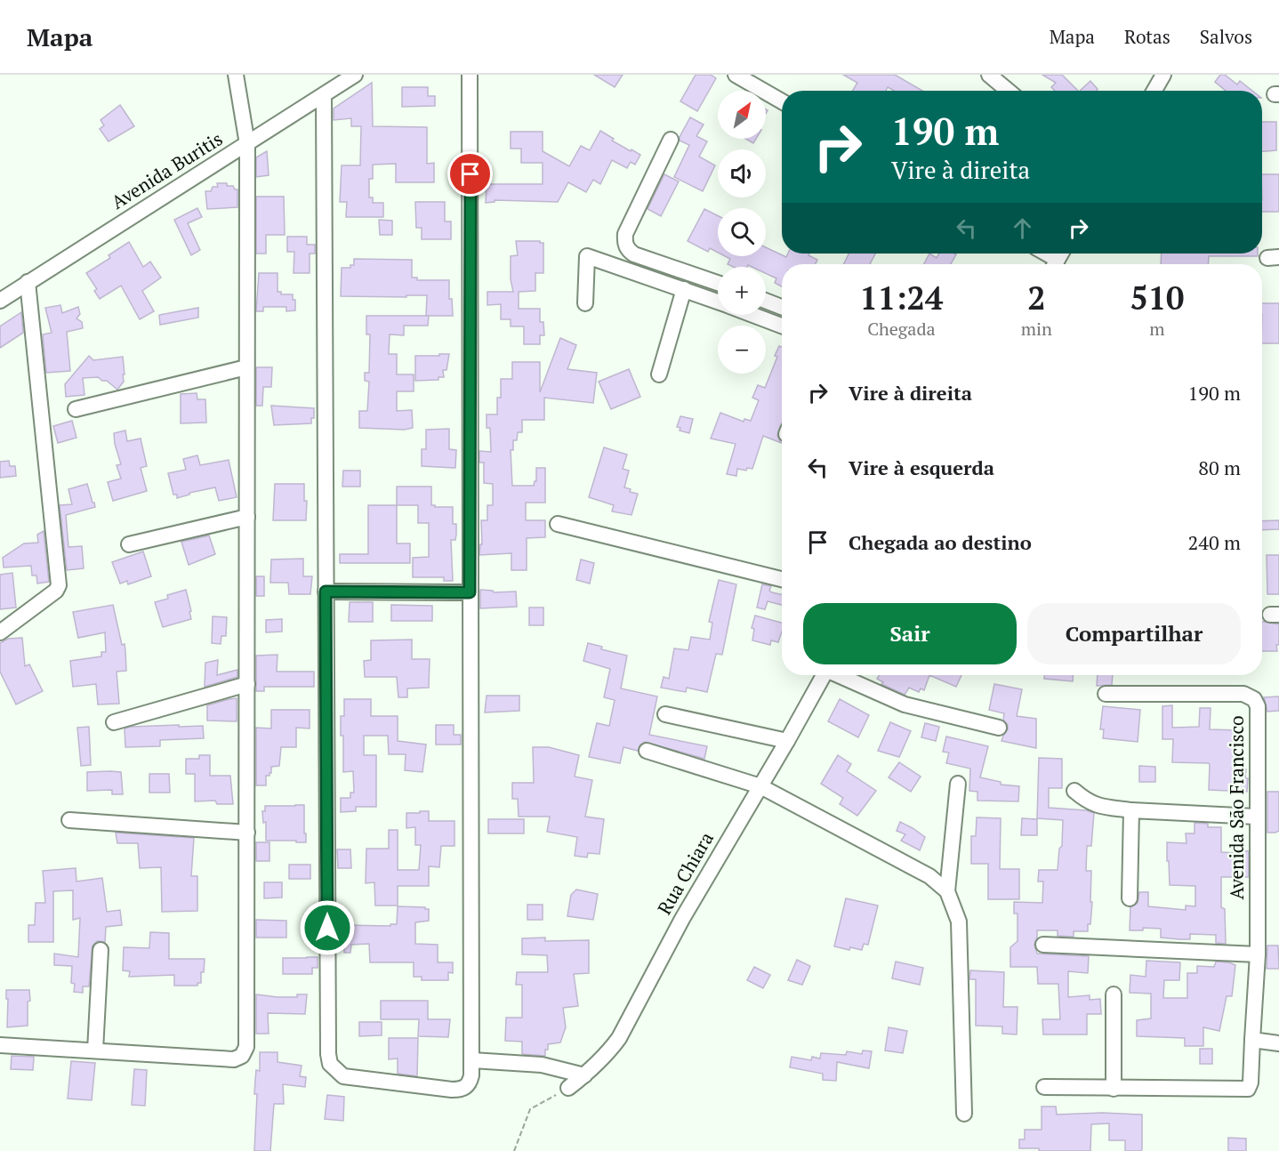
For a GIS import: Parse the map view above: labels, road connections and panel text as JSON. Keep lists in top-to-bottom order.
{
  "streets": {
    "street": ["Avenida Buritis", "Avenida São Francisco", "Rua Chiara"]
  },
  "north": "top right",
  "page": {
    "header": "Mapa",
    "nav": ["Mapa", "Rotas", "Salvos"],
    "map_buttons": ["+", "−"],
    "turn": ["190 m", "Vire à direita"],
    "eta": [
      "11:24",
      "Chegada",
      "2",
      "min",
      "510",
      "m"
    ],
    "list": [
      {
        "name": "Vire à direita",
        "value": "190 m"
      },
      {
        "name": "Vire à esquerda",
        "value": "80 m"
      },
      {
        "name": "Chegada ao destino",
        "value": "240 m"
      }
    ],
    "buttons": ["Sair", "Compartilhar"]
  }
}
